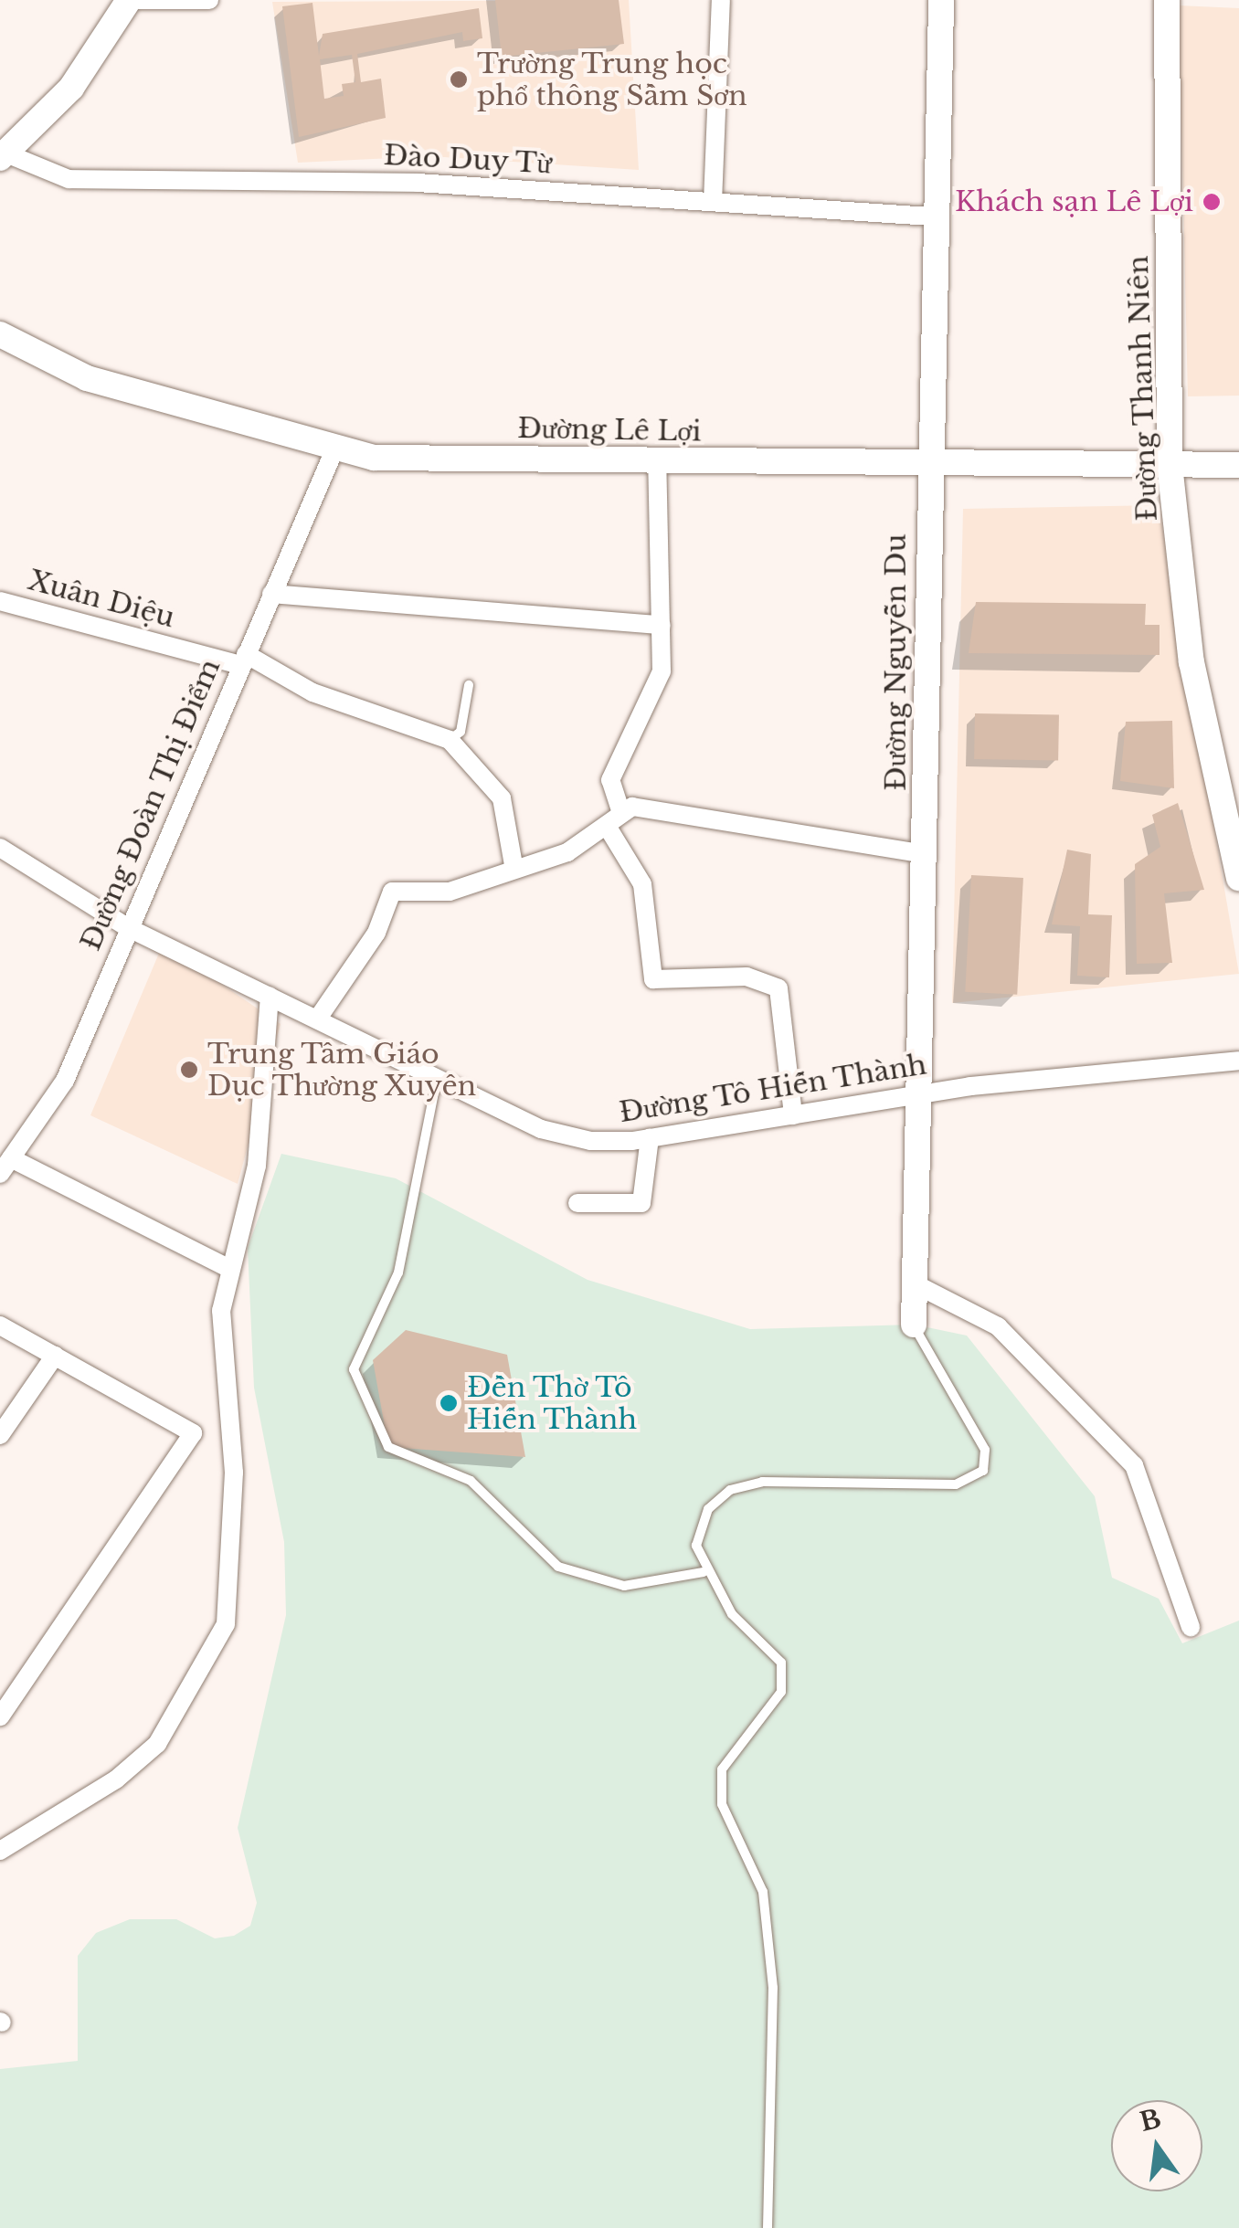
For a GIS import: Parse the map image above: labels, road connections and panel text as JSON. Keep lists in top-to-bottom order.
{
  "streets": {
    "street": [
      "Đào Duy Từ",
      "Đường Thanh Niên",
      "Đường Lê Lợi",
      "Xuân Diệu",
      "Đường Nguyễn Du",
      "Đường Đoàn Thị Điểm",
      "Đường Tô Hiến Thành"
    ]
  },
  "crossings": [
    ["Đào Duy Từ", "Đường Nguyễn Du"],
    ["Đường Thanh Niên", "Đường Lê Lợi"],
    ["Đường Lê Lợi", "Đường Nguyễn Du"],
    ["Đường Lê Lợi", "Đường Đoàn Thị Điểm"],
    ["Xuân Diệu", "Đường Đoàn Thị Điểm"],
    ["Đường Nguyễn Du", "Đường Tô Hiến Thành"],
    ["Đường Đoàn Thị Điểm", "Đường Tô Hiến Thành"]
  ],
  "places": [
    "Trường Trung học phổ thông Sầm Sơn",
    "Khách sạn Lê Lợi",
    "Trung Tâm Giáo Dục Thường Xuyên",
    "Đền Thờ Tô Hiến Thành"
  ],
  "north": "top"
}
